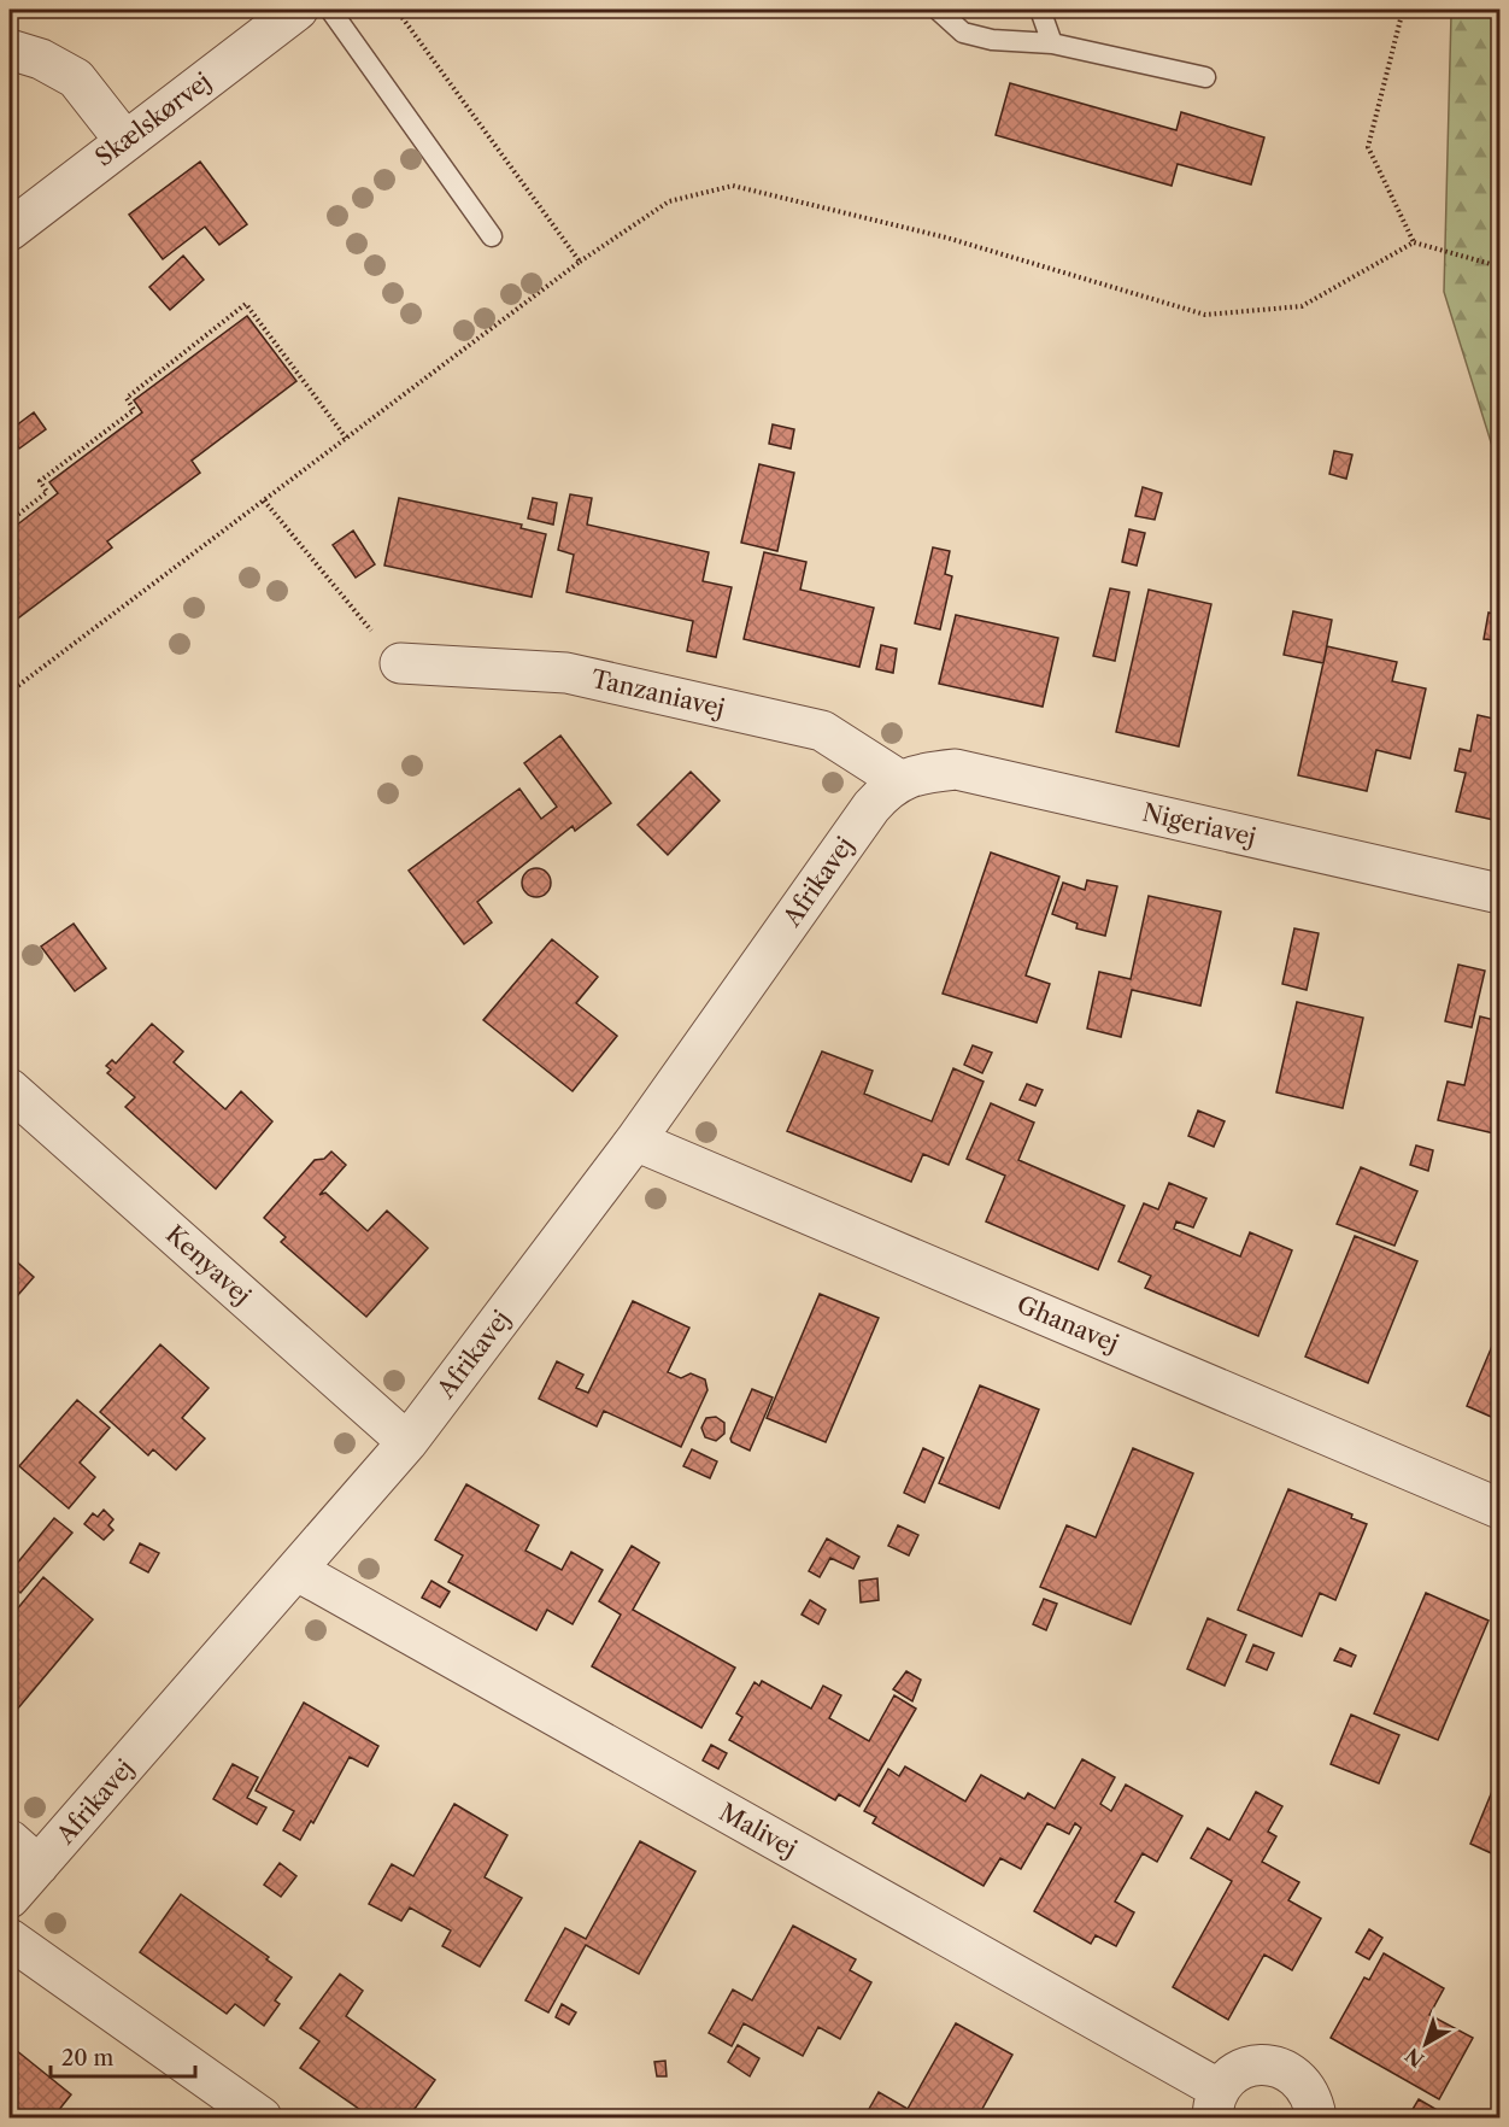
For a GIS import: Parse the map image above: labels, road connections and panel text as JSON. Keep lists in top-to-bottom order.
{
  "streets": {
    "street": [
      "Skælskørvej",
      "Tanzaniavej",
      "Nigeriavej",
      "Afrikavej",
      "Kenyavej",
      "Ghanavej",
      "Malivej"
    ]
  },
  "crossings": [
    ["Tanzaniavej", "Nigeriavej"],
    ["Tanzaniavej", "Afrikavej"],
    ["Nigeriavej", "Afrikavej"],
    ["Afrikavej", "Kenyavej"],
    ["Afrikavej", "Ghanavej"],
    ["Afrikavej", "Malivej"]
  ],
  "scale_bar": "20 m",
  "north": "bottom left"
}
